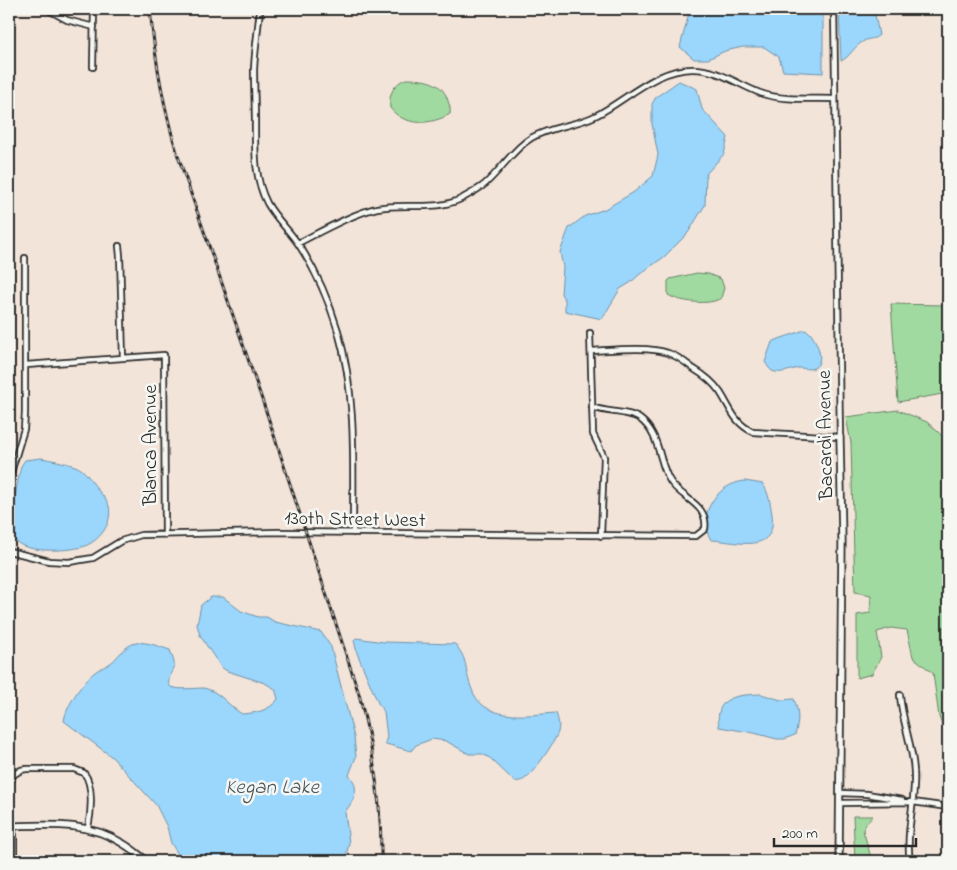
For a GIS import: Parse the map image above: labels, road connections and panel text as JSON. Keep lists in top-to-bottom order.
{
  "streets": {
    "street": ["Bacardi Avenue", "Blanca Avenue", "130th Street West"]
  },
  "crossings": [
    ["Blanca Avenue", "130th Street West"]
  ],
  "water": ["Kegan Lake"],
  "scale_bar": "200 m"
}
